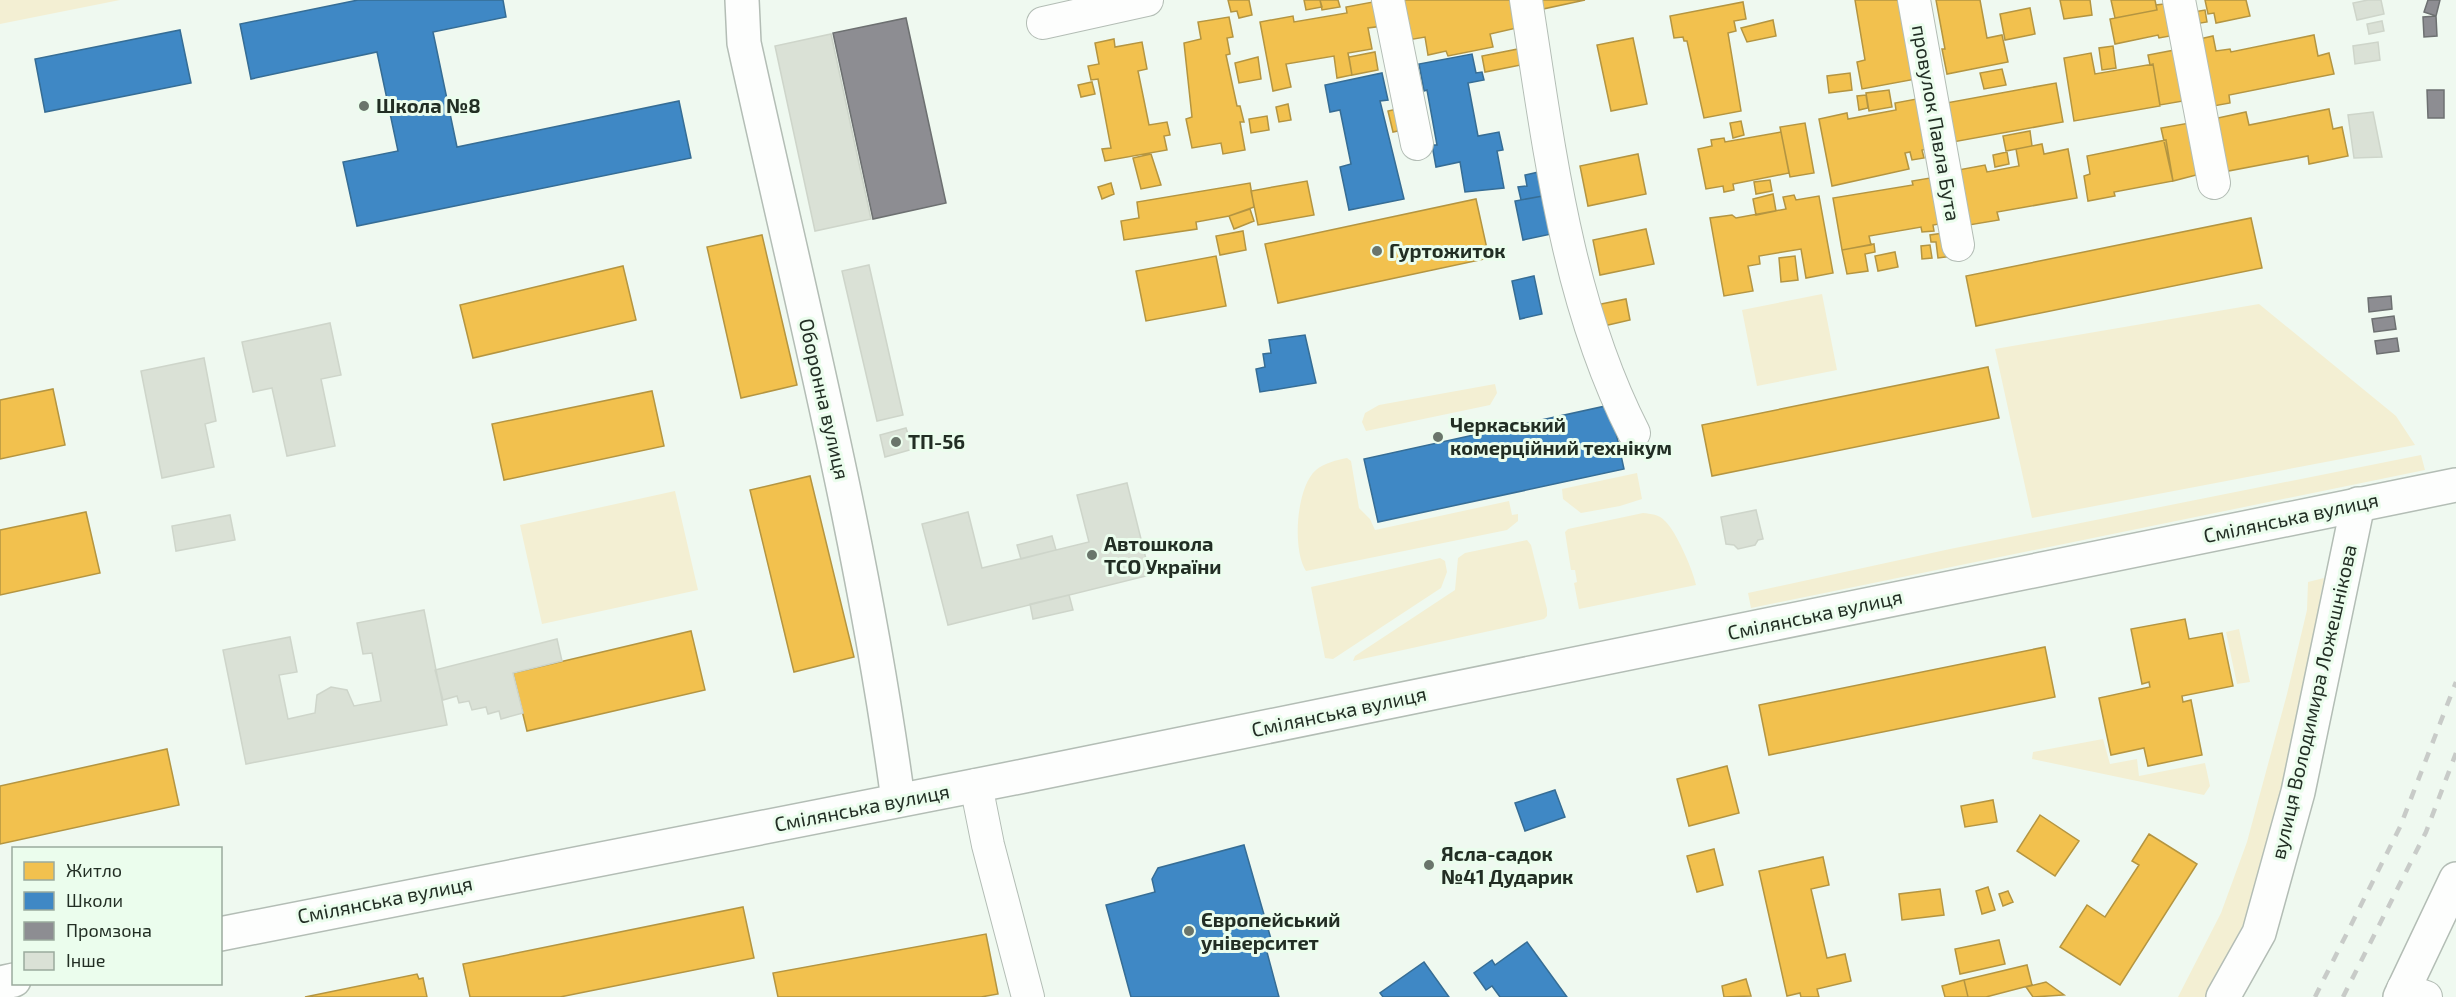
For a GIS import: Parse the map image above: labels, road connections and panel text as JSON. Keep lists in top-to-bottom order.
{
  "streets": {
    "main road": ["Оборонна вулиця", "Смілянська вулиця", "вулиця Володимира Ложешнікова"],
    "street": ["провулок Павла Бута"]
  },
  "crossings": [
    ["Оборонна вулиця", "Смілянська вулиця"],
    ["Смілянська вулиця", "вулиця Володимира Ложешнікова"]
  ],
  "places": [
    "Школа №8",
    "Гуртожиток",
    "Черкаський комерційний технікум",
    "ТП-56",
    "Автошкола ТСО України",
    "Ясла-садок №41 Дударик",
    "Європейський університет"
  ],
  "legend": [
    "Житло",
    "Школи",
    "Промзона",
    "Інше"
  ]
}
